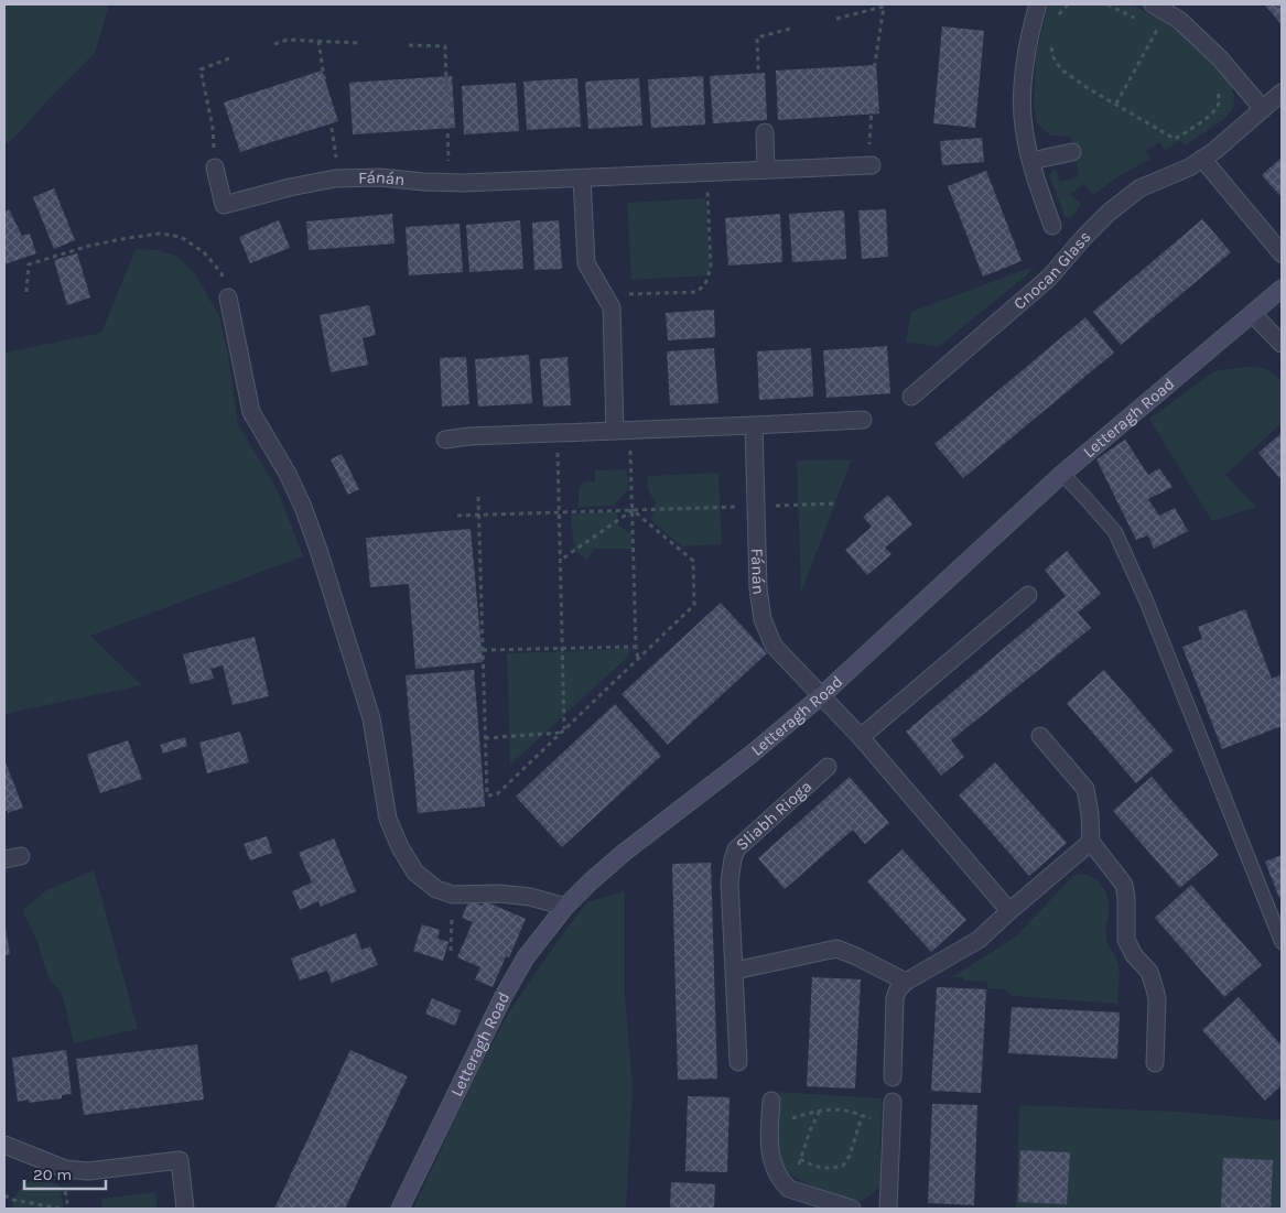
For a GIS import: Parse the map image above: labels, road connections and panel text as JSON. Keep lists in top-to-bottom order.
{
  "streets": {
    "street": [
      "Fánán",
      "Cnocan Glass",
      "Letteragh Road",
      "Sliabh Rioga"
    ]
  },
  "crossings": [
    ["Fánán", "Letteragh Road"]
  ],
  "scale_bar": "20 m"
}
